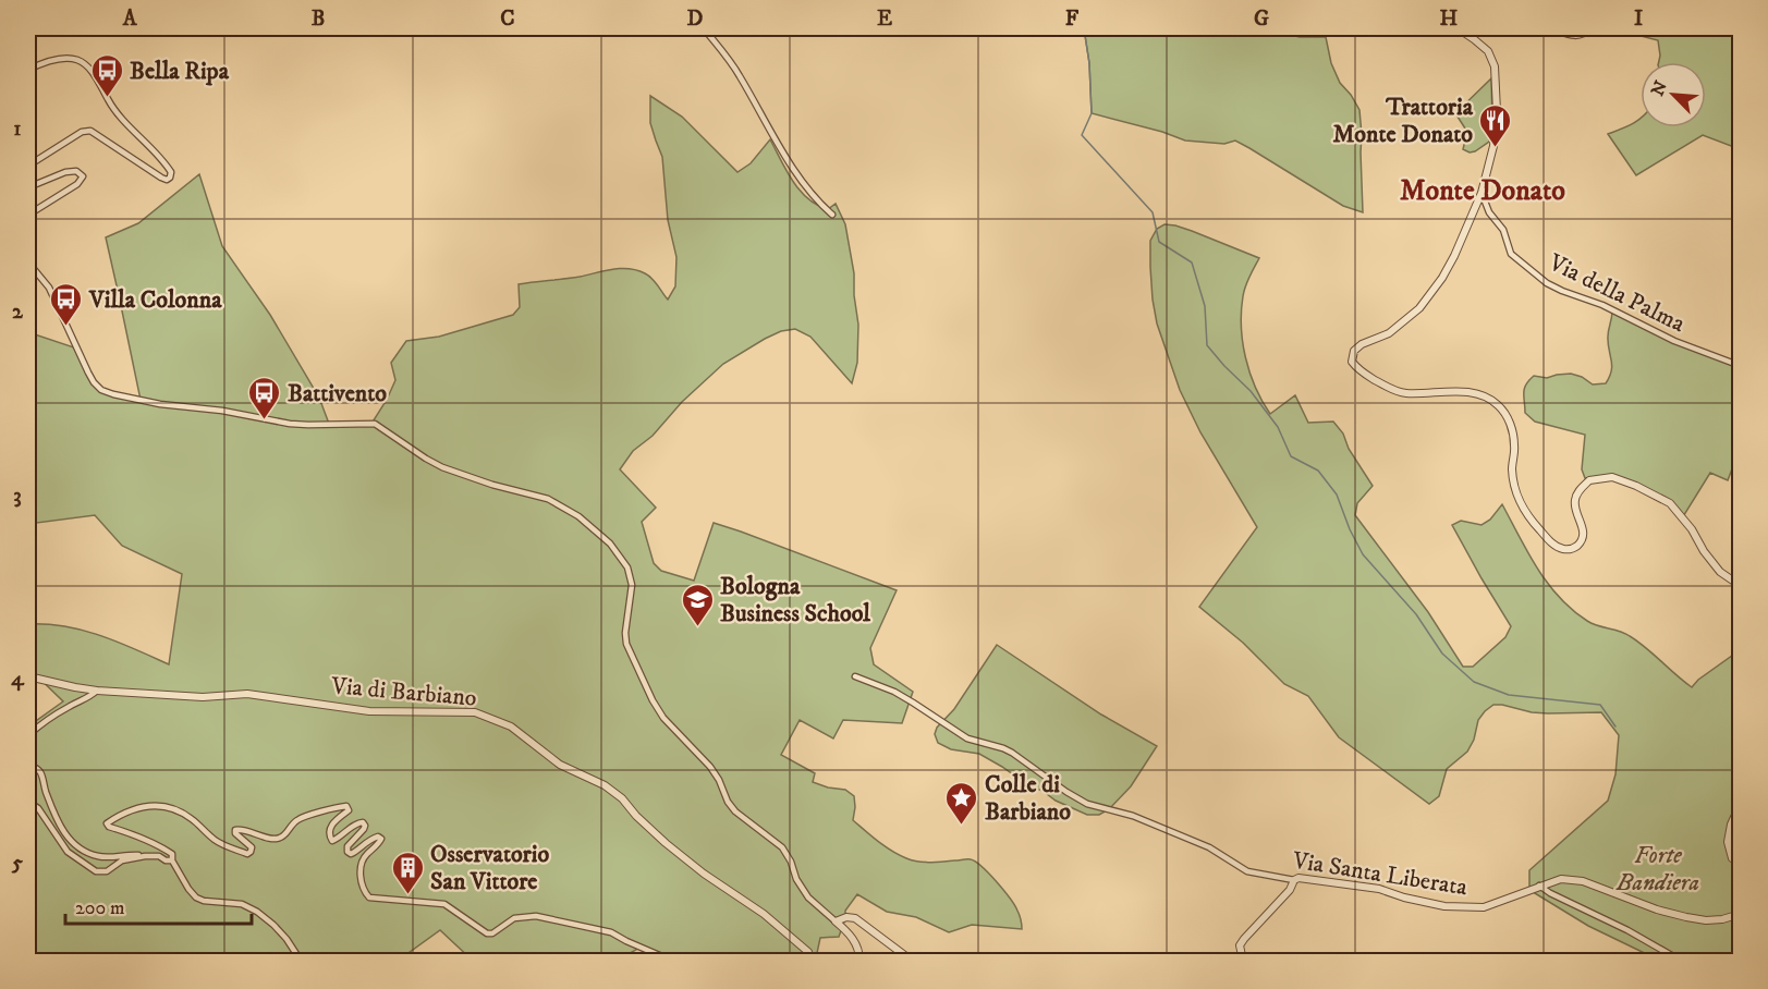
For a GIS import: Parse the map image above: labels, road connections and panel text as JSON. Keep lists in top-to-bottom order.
{
  "streets": {
    "street": ["Via della Palma", "Via di Barbiano", "Via Santa Liberata"]
  },
  "districts": ["Monte Donato"],
  "parks": ["Forte Bandiera"],
  "places": {
    "bus stop": ["Bella Ripa", "Villa Colonna", "Battivento"],
    "restaurant": ["Trattoria Monte Donato"],
    "school or university": ["Bologna Business School"],
    "place": ["Colle di Barbiano"],
    "building": ["Osservatorio San Vittore"]
  },
  "scale_bar": "200 m",
  "north": "top left",
  "grid": {
    "columns": [
      "A",
      "B",
      "C",
      "D",
      "E",
      "F",
      "G",
      "H",
      "I"
    ],
    "rows": [
      "1",
      "2",
      "3",
      "4",
      "5"
    ]
  }
}
